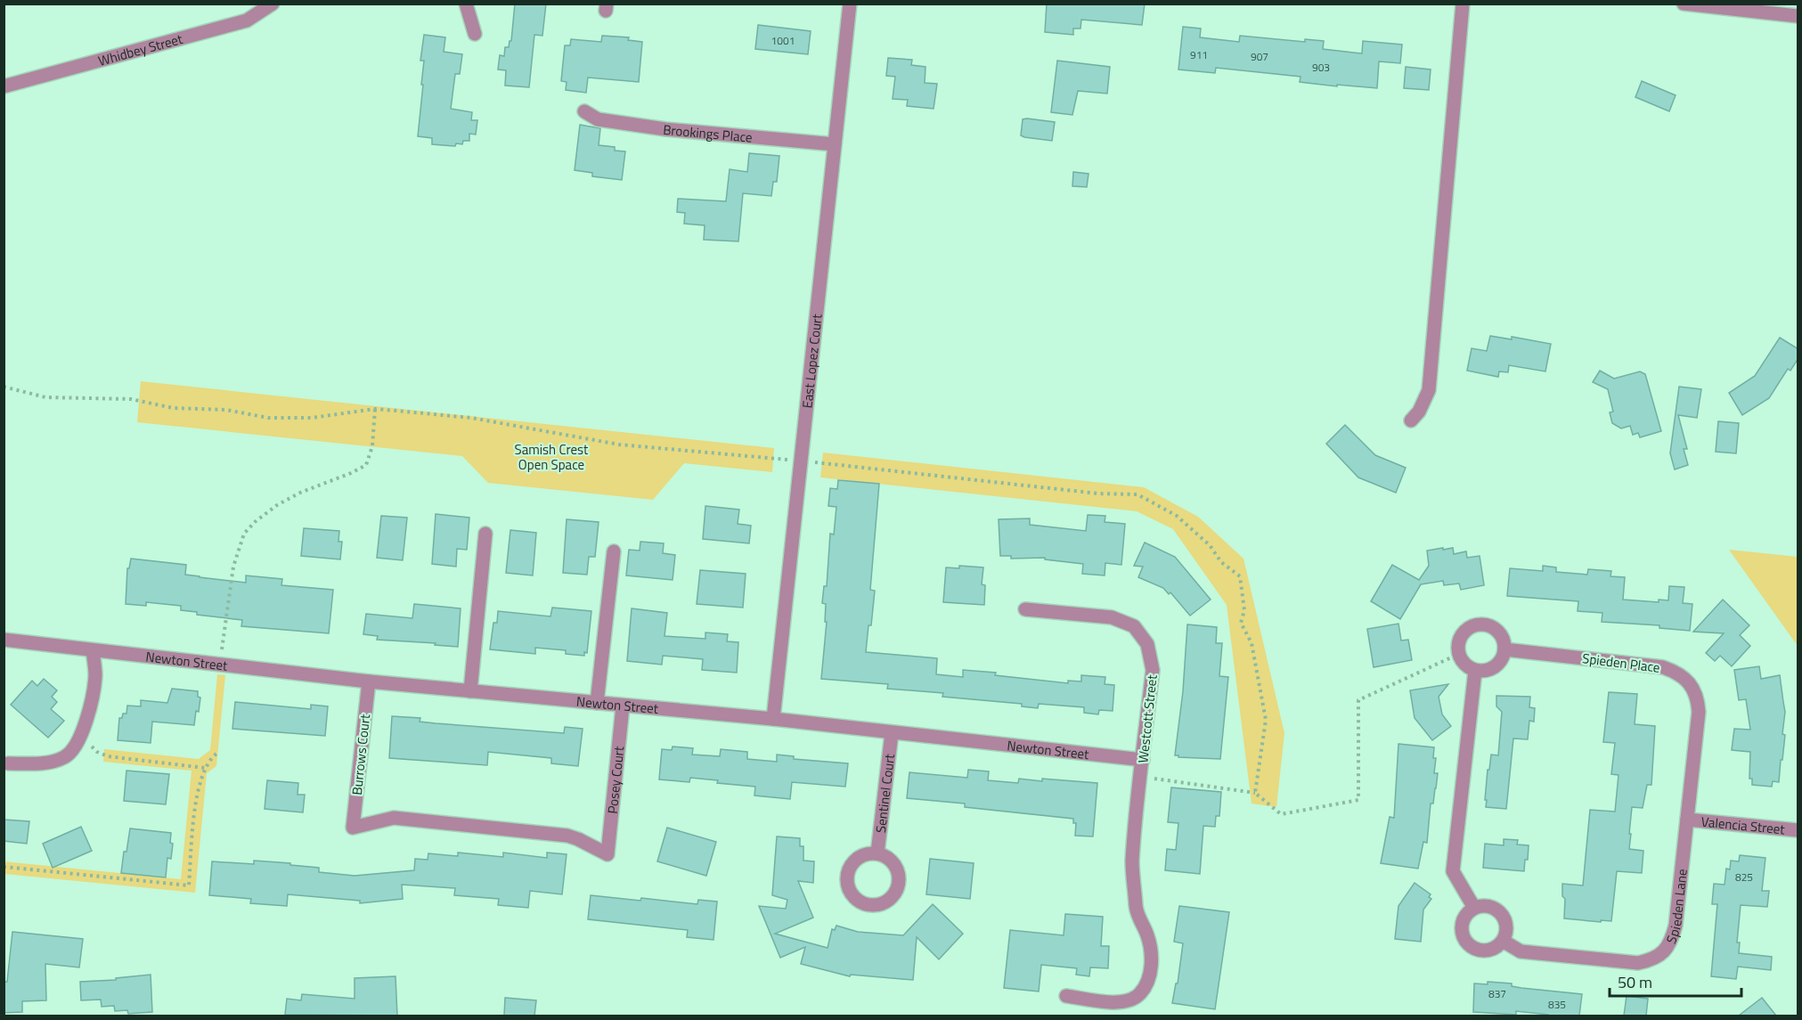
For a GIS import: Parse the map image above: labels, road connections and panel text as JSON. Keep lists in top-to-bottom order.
{
  "streets": {
    "street": [
      "Whidbey Street",
      "Brookings Place",
      "East Lopez Court",
      "Newton Street",
      "Spieden Place",
      "Westcott Street",
      "Burrows Court",
      "Posey Court",
      "Sentinel Court",
      "Valencia Street",
      "Spieden Lane"
    ]
  },
  "crossings": [
    ["Brookings Place", "East Lopez Court"],
    ["East Lopez Court", "Newton Street"],
    ["Newton Street", "Westcott Street"],
    ["Newton Street", "Burrows Court"],
    ["Newton Street", "Posey Court"],
    ["Newton Street", "Sentinel Court"],
    ["Spieden Place", "Valencia Street"],
    ["Spieden Place", "Spieden Lane"],
    ["Burrows Court", "Posey Court"],
    ["Valencia Street", "Spieden Lane"]
  ],
  "parks": ["Samish Crest Open Space"],
  "house_numbers": [
    "1001",
    "911",
    "907",
    "903",
    "825",
    "837",
    "835"
  ],
  "scale_bar": "50 m"
}
